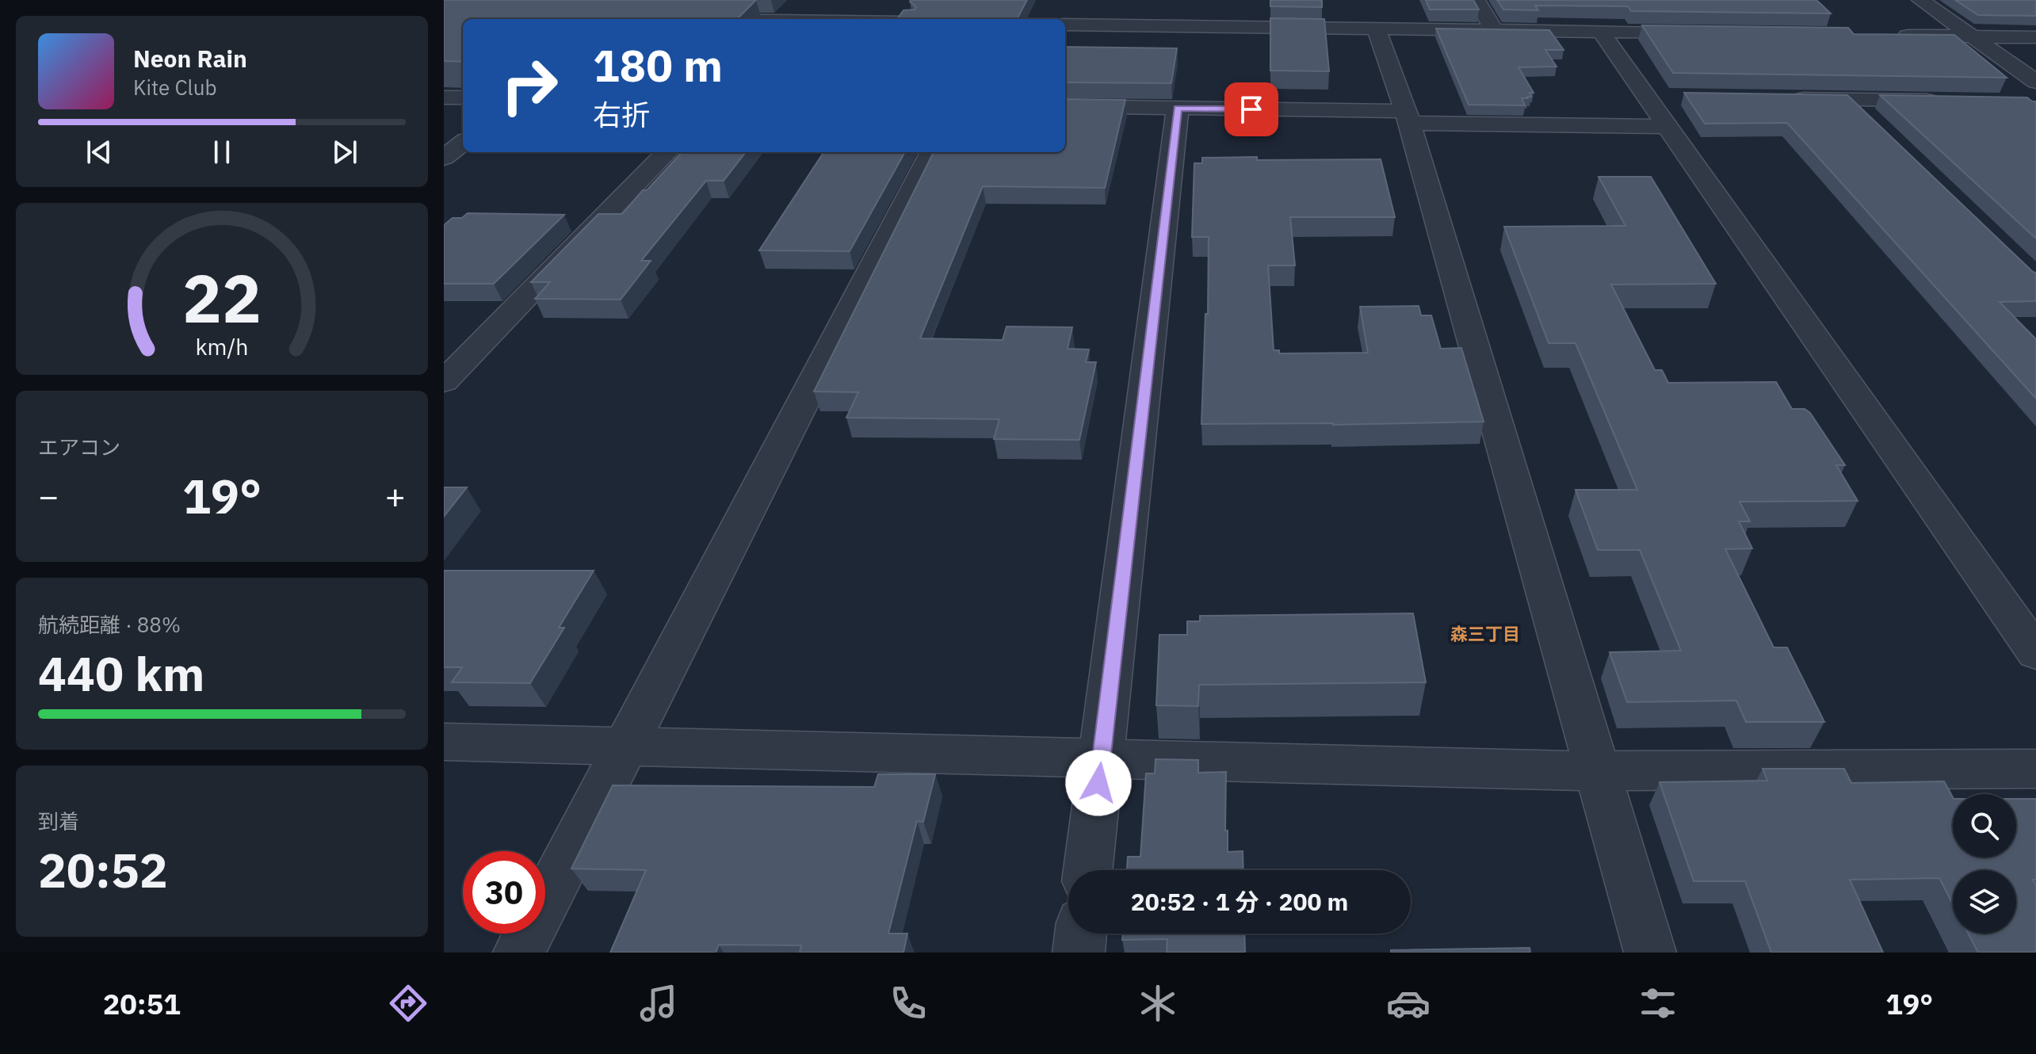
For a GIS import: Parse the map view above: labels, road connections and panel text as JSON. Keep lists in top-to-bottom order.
{
  "districts": ["森三丁目"],
  "page": {
    "turn": ["180 m", "右折"],
    "song": ["Neon Rain", "Kite Club"],
    "tile": [
      "エアコン",
      ["航続距離 · 88%", "440 km"],
      ["到着", "20:52"]
    ],
    "heat": ["−", "19°", "+"],
    "limit": "30",
    "trip": "20:52 · 1 分 · 200 m",
    "tabs": ["20:51", "19°"],
    "gauge": ["22", "km/h"]
  }
}
